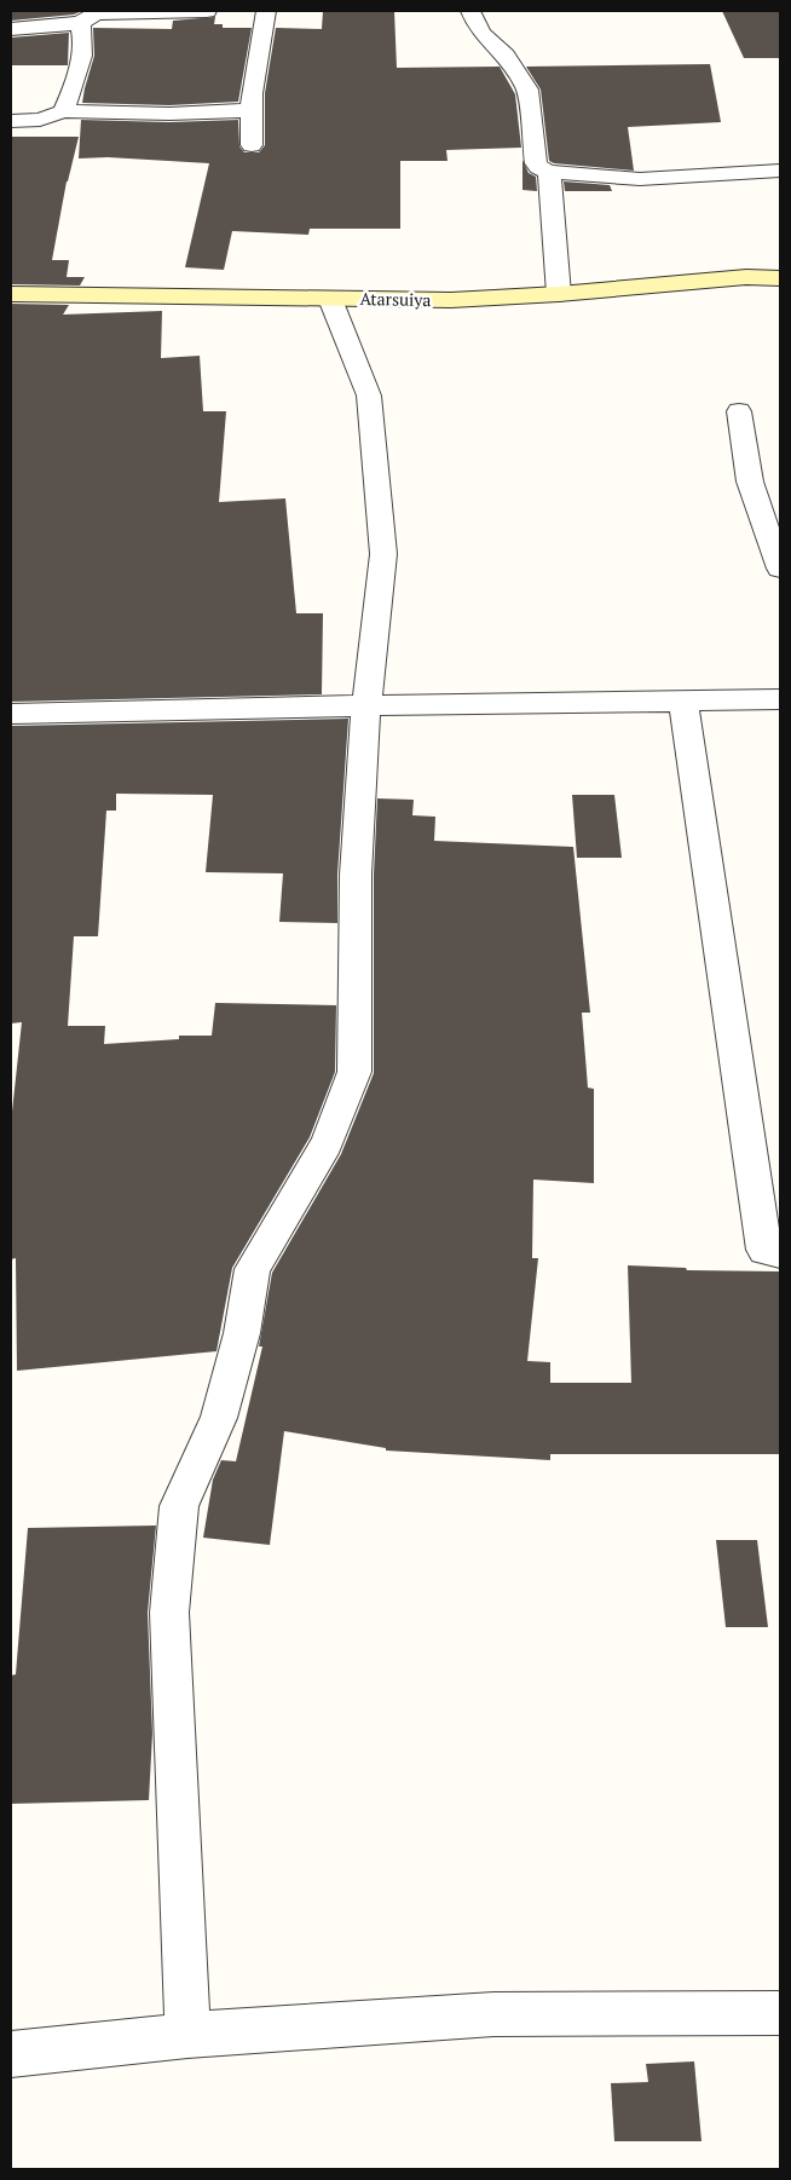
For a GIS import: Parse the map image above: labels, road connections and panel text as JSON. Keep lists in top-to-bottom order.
{
  "streets": {
    "street": ["Atarsuiya"]
  }
}
